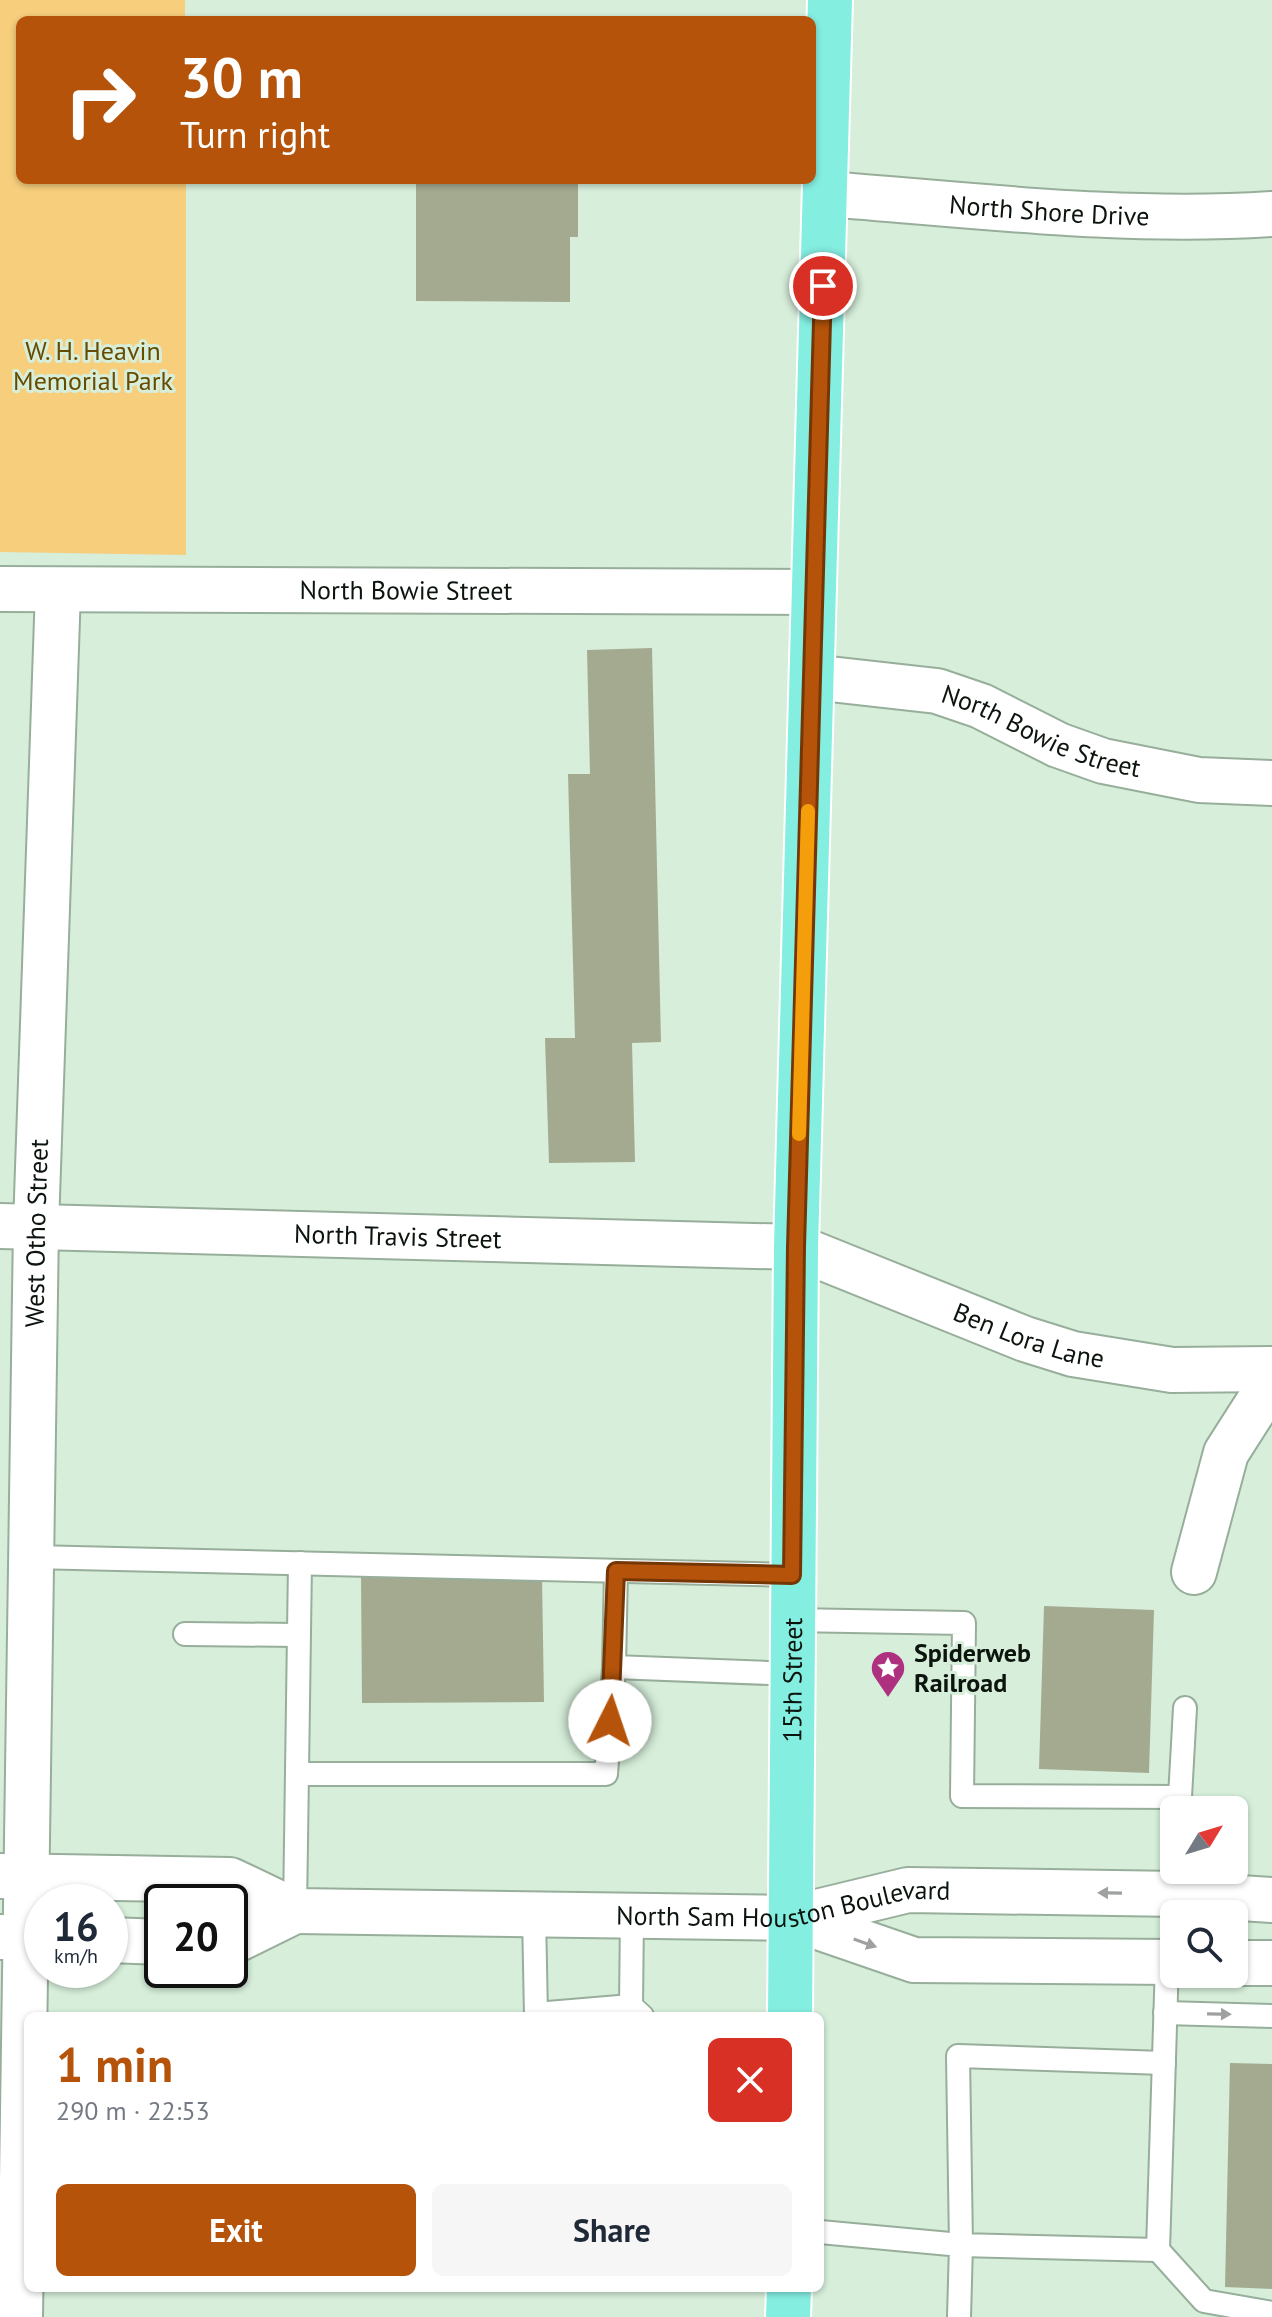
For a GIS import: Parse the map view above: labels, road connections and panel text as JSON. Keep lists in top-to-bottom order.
{
  "streets": {
    "main road": ["15th Street"],
    "street": [
      "North Shore Drive",
      "North Bowie Street",
      "West Otho Street",
      "North Travis Street",
      "Ben Lora Lane",
      "North Sam Houston Boulevard"
    ]
  },
  "crossings": [
    ["North Shore Drive", "15th Street"],
    ["North Bowie Street", "West Otho Street"],
    ["North Bowie Street", "15th Street"],
    ["West Otho Street", "North Travis Street"],
    ["West Otho Street", "North Sam Houston Boulevard"],
    ["North Travis Street", "Ben Lora Lane"],
    ["North Travis Street", "15th Street"],
    ["Ben Lora Lane", "15th Street"],
    ["15th Street", "North Sam Houston Boulevard"]
  ],
  "parks": ["W. H. Heavin Memorial Park"],
  "places": {
    "place": ["Spiderweb Railroad"]
  },
  "north": "top right",
  "page": {
    "turn": ["30 m", "Turn right"],
    "speed": "16 km/h",
    "limit": "20",
    "heading": ["1 min", "290 m · 22:53"],
    "buttons": ["Exit", "Share"]
  }
}
